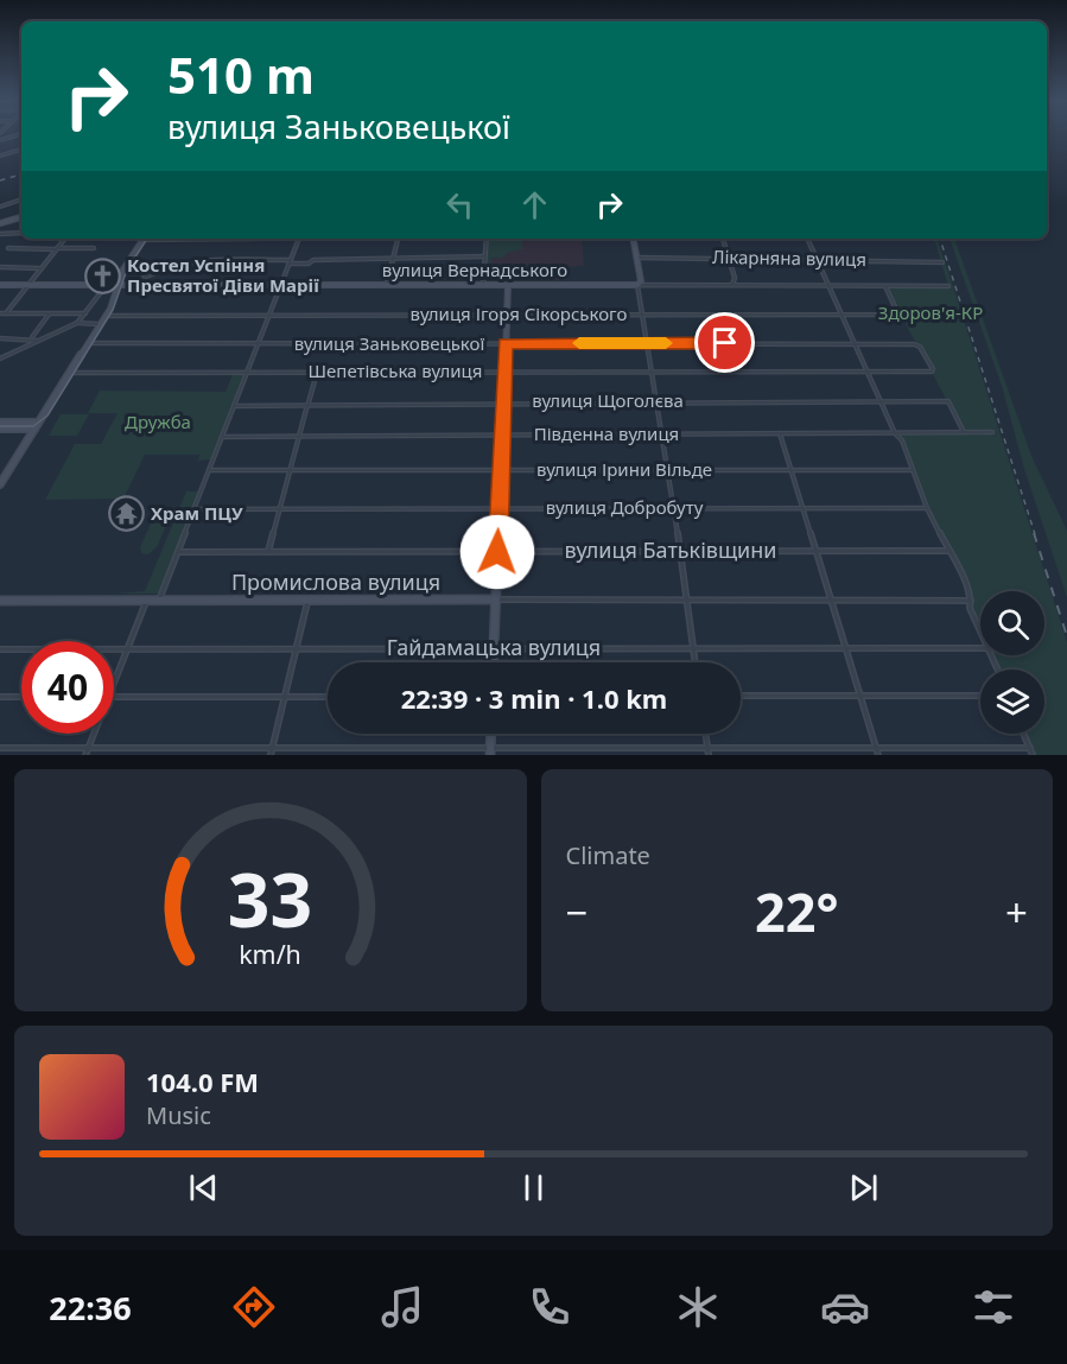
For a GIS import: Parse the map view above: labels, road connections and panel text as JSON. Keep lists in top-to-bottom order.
{
  "streets": {
    "street": [
      "Лікарняна вулиця",
      "вулиця Вернадського",
      "вулиця Ігоря Сікорського",
      "вулиця Заньковецької",
      "Шепетівська вулиця",
      "вулиця Щоголєва",
      "Південна вулиця",
      "вулиця Ірини Вільде",
      "вулиця Добробуту",
      "вулиця Батьківщини",
      "Промислова вулиця",
      "Гайдамацька вулиця"
    ]
  },
  "crossings": [
    ["вулиця Вернадського", "вулиця Ігоря Сікорського"],
    ["вулиця Заньковецької", "Шепетівська вулиця"],
    ["вулиця Щоголєва", "Південна вулиця"]
  ],
  "parks": ["Здоров'я-КР", "Дружба"],
  "places": {
    "church": ["Костел Успіння Пресвятої Діви Марії"],
    "temple": ["Храм ПЦУ"]
  },
  "page": {
    "turn": ["510 m", "вулиця Заньковецької"],
    "limit": "40",
    "trip": "22:39 · 3 min · 1.0 km",
    "tile": "Climate",
    "heat": ["−", "22°", "+"],
    "song": ["104.0 FM", "Music"],
    "tabs": "22:36",
    "gauge": ["33", "km/h"]
  }
}
